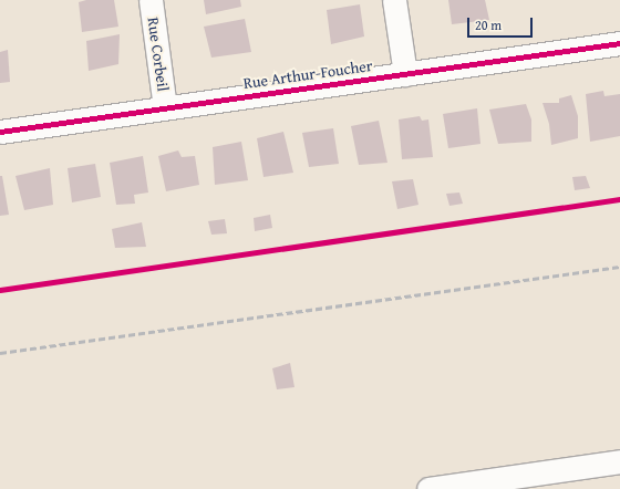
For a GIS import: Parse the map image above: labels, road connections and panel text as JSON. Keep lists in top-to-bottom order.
{
  "streets": {
    "street": ["Rue Corbeil", "Rue Arthur-Foucher"]
  },
  "crossings": [
    ["Rue Corbeil", "Rue Arthur-Foucher"]
  ],
  "scale_bar": "20 m"
}
